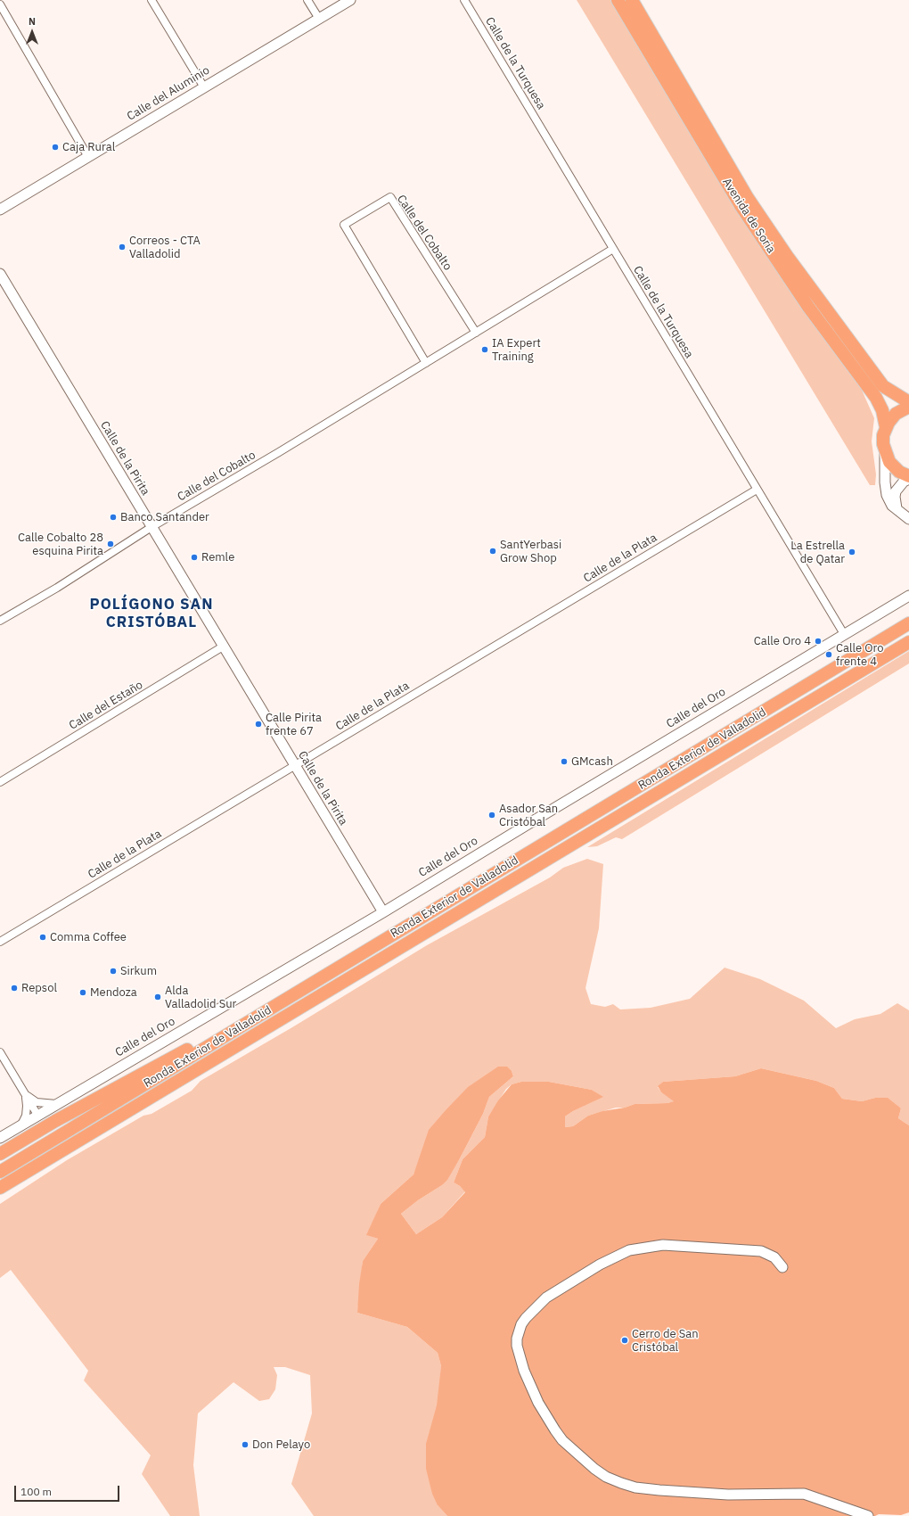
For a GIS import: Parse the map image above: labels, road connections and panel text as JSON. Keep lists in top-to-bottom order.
{
  "streets": {
    "highway": ["Avenida de Soria", "Ronda Exterior de Valladolid"],
    "street": [
      "Calle de la Turquesa",
      "Calle del Aluminio",
      "Calle del Cobalto",
      "Calle de la Pirita",
      "Calle de la Plata",
      "Calle del Estaño",
      "Calle del Oro"
    ]
  },
  "crossings": [
    ["Calle de la Turquesa", "Calle del Cobalto"],
    ["Calle de la Turquesa", "Calle de la Plata"],
    ["Calle de la Turquesa", "Calle del Oro"],
    ["Calle del Cobalto", "Calle de la Pirita"],
    ["Calle de la Pirita", "Calle de la Plata"],
    ["Calle de la Pirita", "Calle del Estaño"],
    ["Calle de la Pirita", "Calle del Oro"]
  ],
  "districts": ["POLÍGONO SAN CRISTÓBAL"],
  "places": [
    "Caja Rural",
    "Correos - CTA Valladolid",
    "IA Expert Training",
    "Banco Santander",
    "Calle Cobalto 28 esquina Pirita",
    "SantYerbasi Grow Shop",
    "La Estrella de Qatar",
    "Remle",
    "Calle Oro 4",
    "Calle Oro frente 4",
    "Calle Pirita frente 67",
    "GMcash",
    "Asador San Cristóbal",
    "Comma Coffee",
    "Sirkum",
    "Repsol",
    "Mendoza",
    "Alda Valladolid Sur",
    "Cerro de San Cristóbal",
    "Don Pelayo"
  ],
  "scale_bar": "100 m",
  "north": "top"
}
